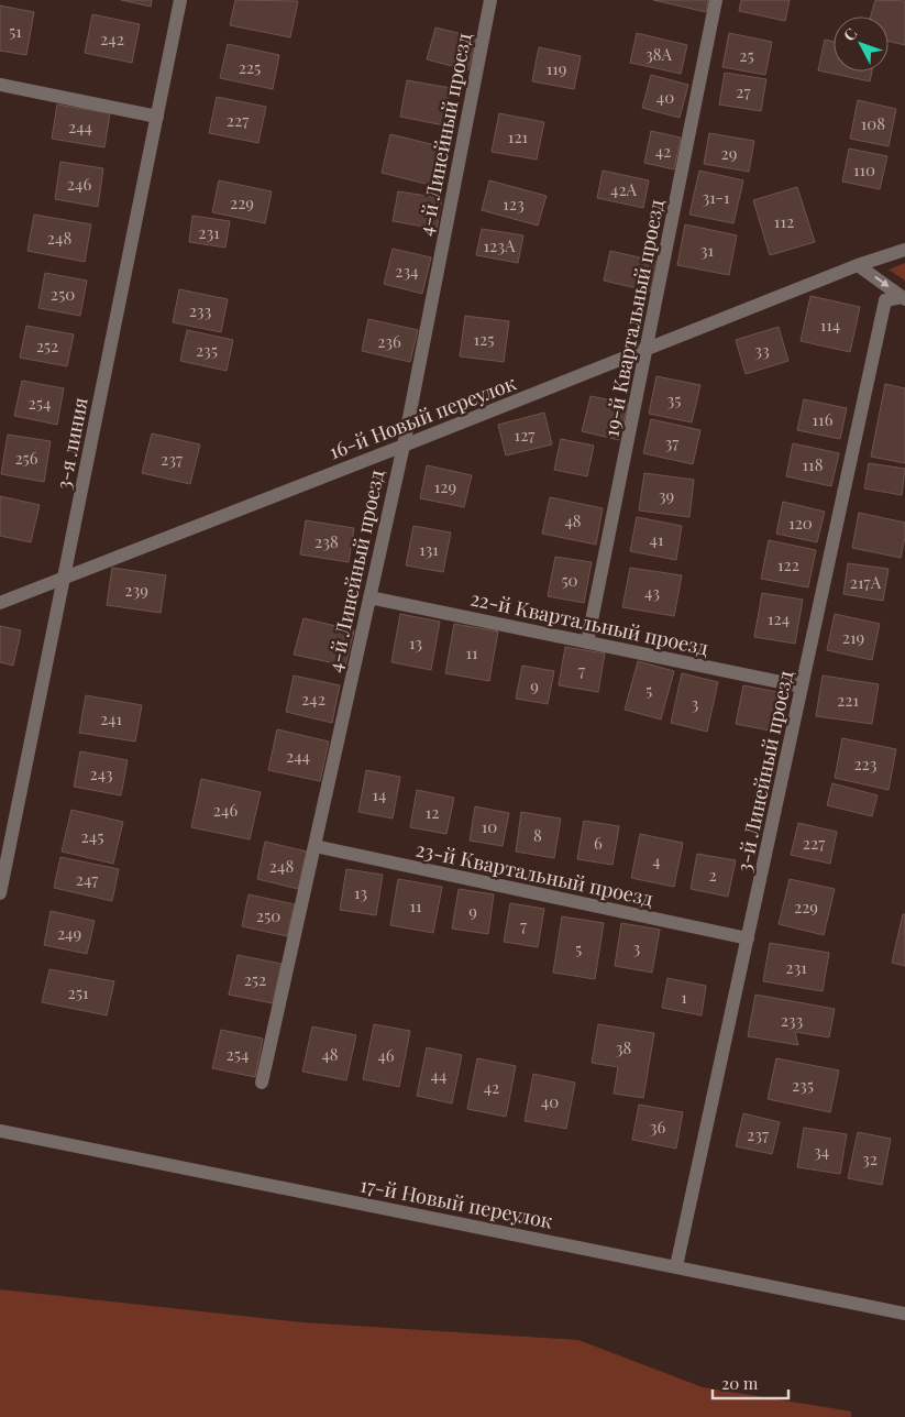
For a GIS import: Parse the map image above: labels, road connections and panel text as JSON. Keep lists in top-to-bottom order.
{
  "streets": {
    "street": [
      "4-й Линейный проезд",
      "19-й Квартальный проезд",
      "16-й Новый переулок",
      "3-я линия",
      "22-й Квартальный проезд",
      "3-й Линейный проезд",
      "23-й Квартальный проезд",
      "17-й Новый переулок"
    ]
  },
  "crossings": [
    ["4-й Линейный проезд", "16-й Новый переулок"],
    ["4-й Линейный проезд", "22-й Квартальный проезд"],
    ["4-й Линейный проезд", "23-й Квартальный проезд"],
    ["19-й Квартальный проезд", "16-й Новый переулок"],
    ["19-й Квартальный проезд", "22-й Квартальный проезд"],
    ["16-й Новый переулок", "3-я линия"],
    ["22-й Квартальный проезд", "3-й Линейный проезд"],
    ["3-й Линейный проезд", "23-й Квартальный проезд"],
    ["3-й Линейный проезд", "17-й Новый переулок"]
  ],
  "house_numbers": [
    "51",
    "242",
    "38А",
    "25",
    "225",
    "119",
    "27",
    "40",
    "227",
    "108",
    "244",
    "121",
    "42",
    "29",
    "110",
    "246",
    "42А",
    "31-1",
    "229",
    "123",
    "112",
    "231",
    "248",
    "123А",
    "31",
    "234",
    "250",
    "233",
    "114",
    "125",
    "236",
    "252",
    "235",
    "33",
    "35",
    "254",
    "116",
    "127",
    "37",
    "256",
    "237",
    "118",
    "129",
    "39",
    "48",
    "120",
    "41",
    "238",
    "131",
    "122",
    "50",
    "217А",
    "239",
    "43",
    "124",
    "219",
    "13",
    "11",
    "7",
    "9",
    "5",
    "242",
    "221",
    "3",
    "241",
    "244",
    "223",
    "243",
    "14",
    "246",
    "12",
    "10",
    "8",
    "245",
    "6",
    "227",
    "4",
    "248",
    "2",
    "247",
    "13",
    "11",
    "229",
    "9",
    "250",
    "7",
    "249",
    "3",
    "5",
    "231",
    "252",
    "251",
    "1",
    "233",
    "38",
    "254",
    "48",
    "46",
    "44",
    "235",
    "42",
    "40",
    "36",
    "237",
    "34",
    "32"
  ],
  "scale_bar": "20 m",
  "north": "top left"
}
